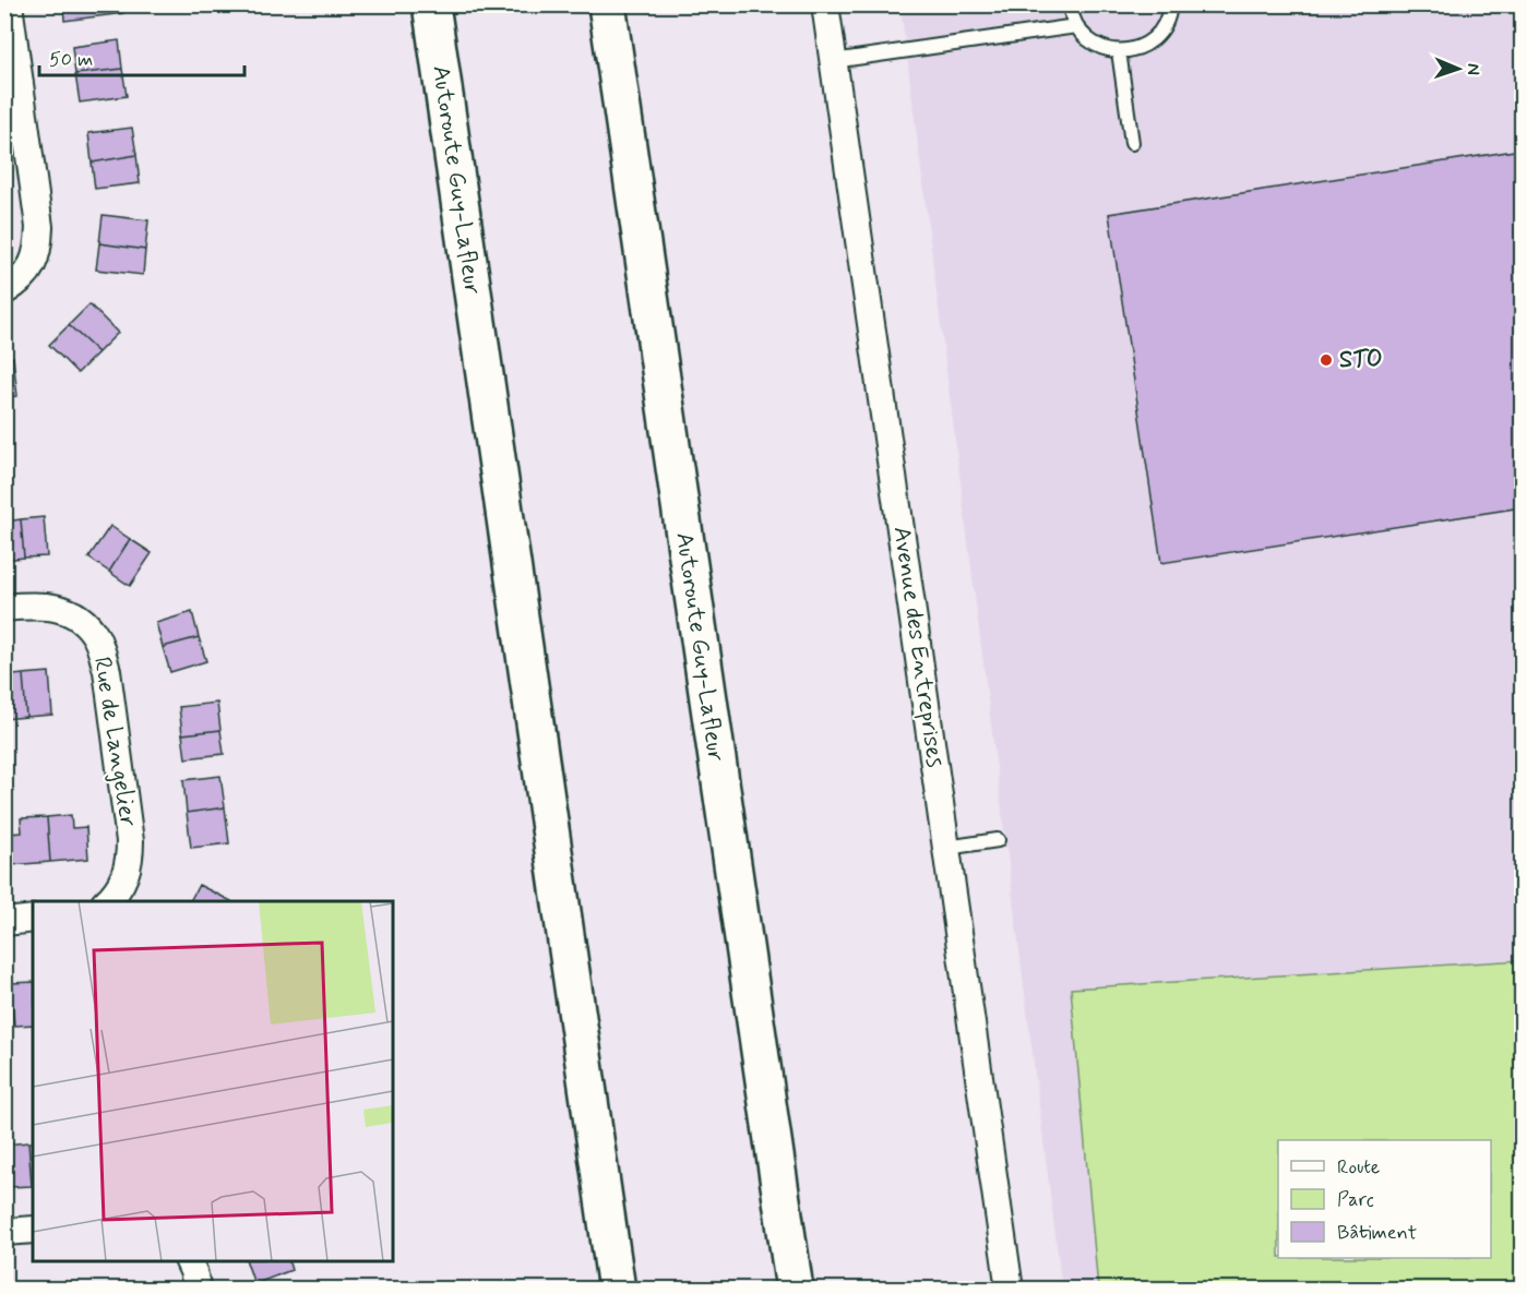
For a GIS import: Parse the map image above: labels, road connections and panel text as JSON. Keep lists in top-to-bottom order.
{
  "streets": {
    "highway": ["Autoroute Guy-Lafleur"],
    "street": ["Avenue des Entreprises", "Rue de Langelier"]
  },
  "places": ["STO"],
  "legend": ["Route", "Parc", "Bâtiment"],
  "scale_bar": "50 m",
  "north": "right"
}
